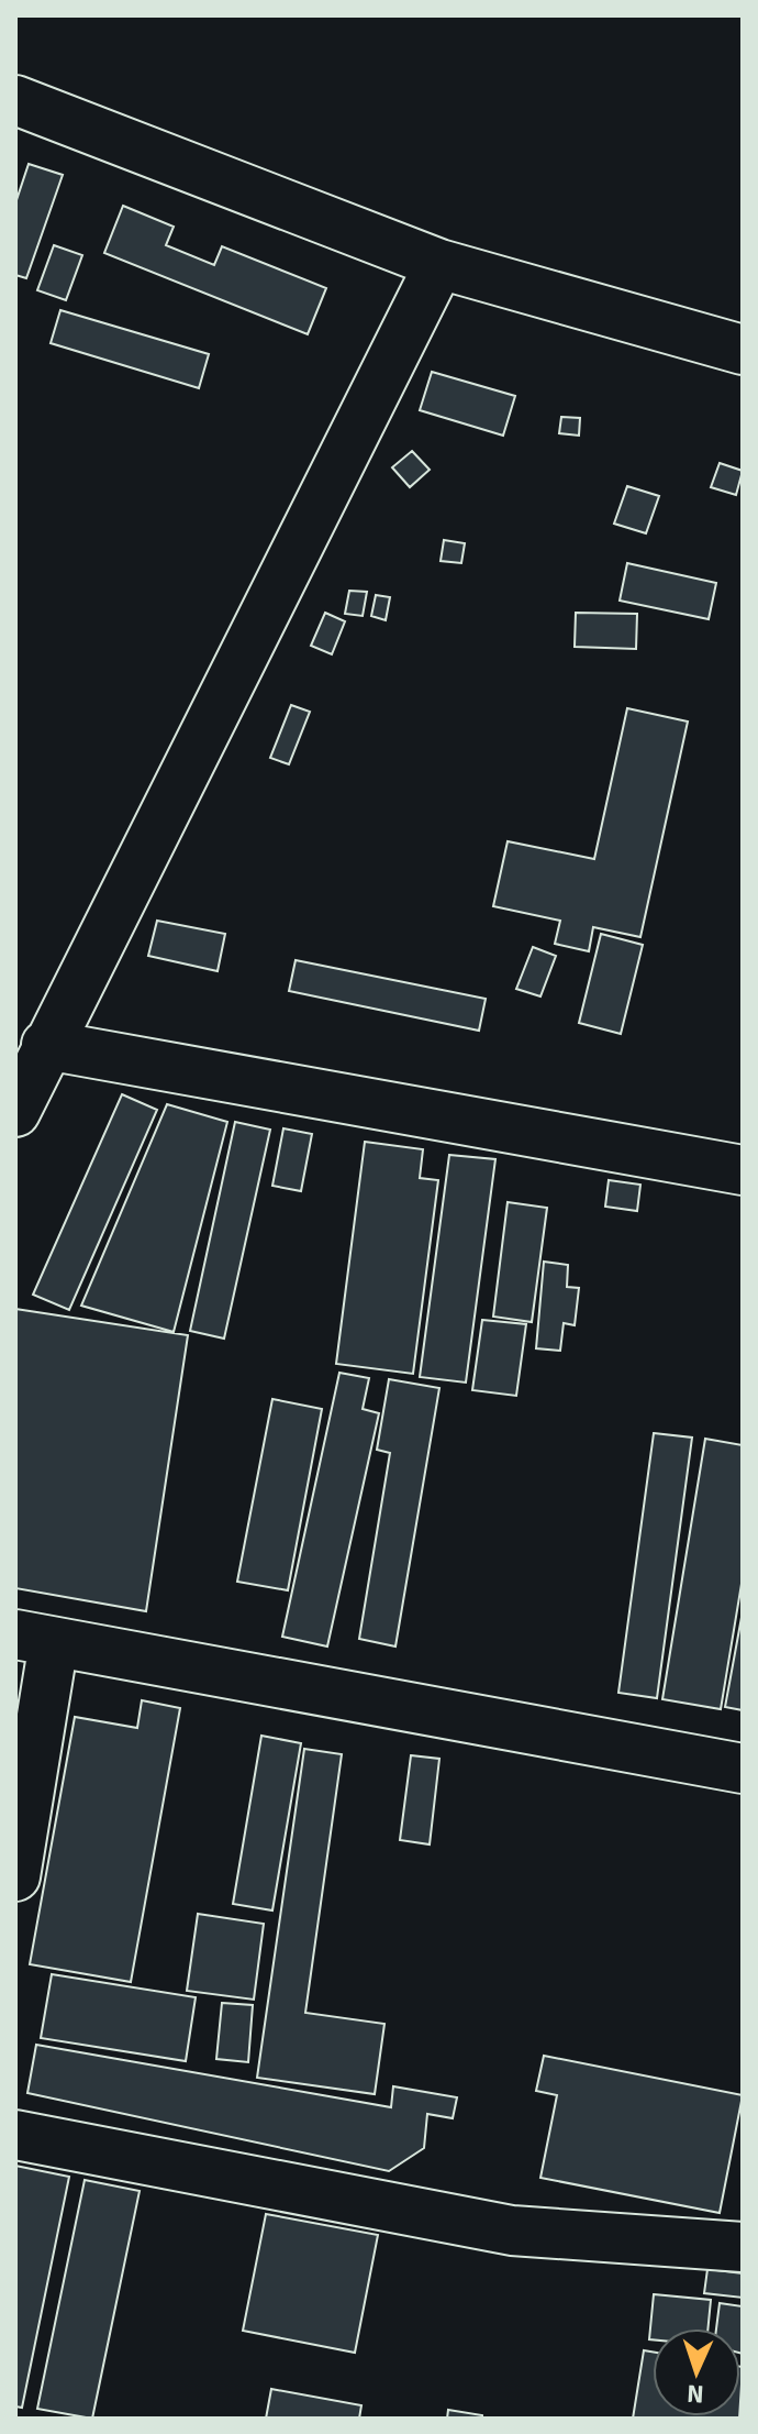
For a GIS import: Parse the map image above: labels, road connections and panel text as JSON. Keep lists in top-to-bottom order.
{
  "north": "bottom"
}
